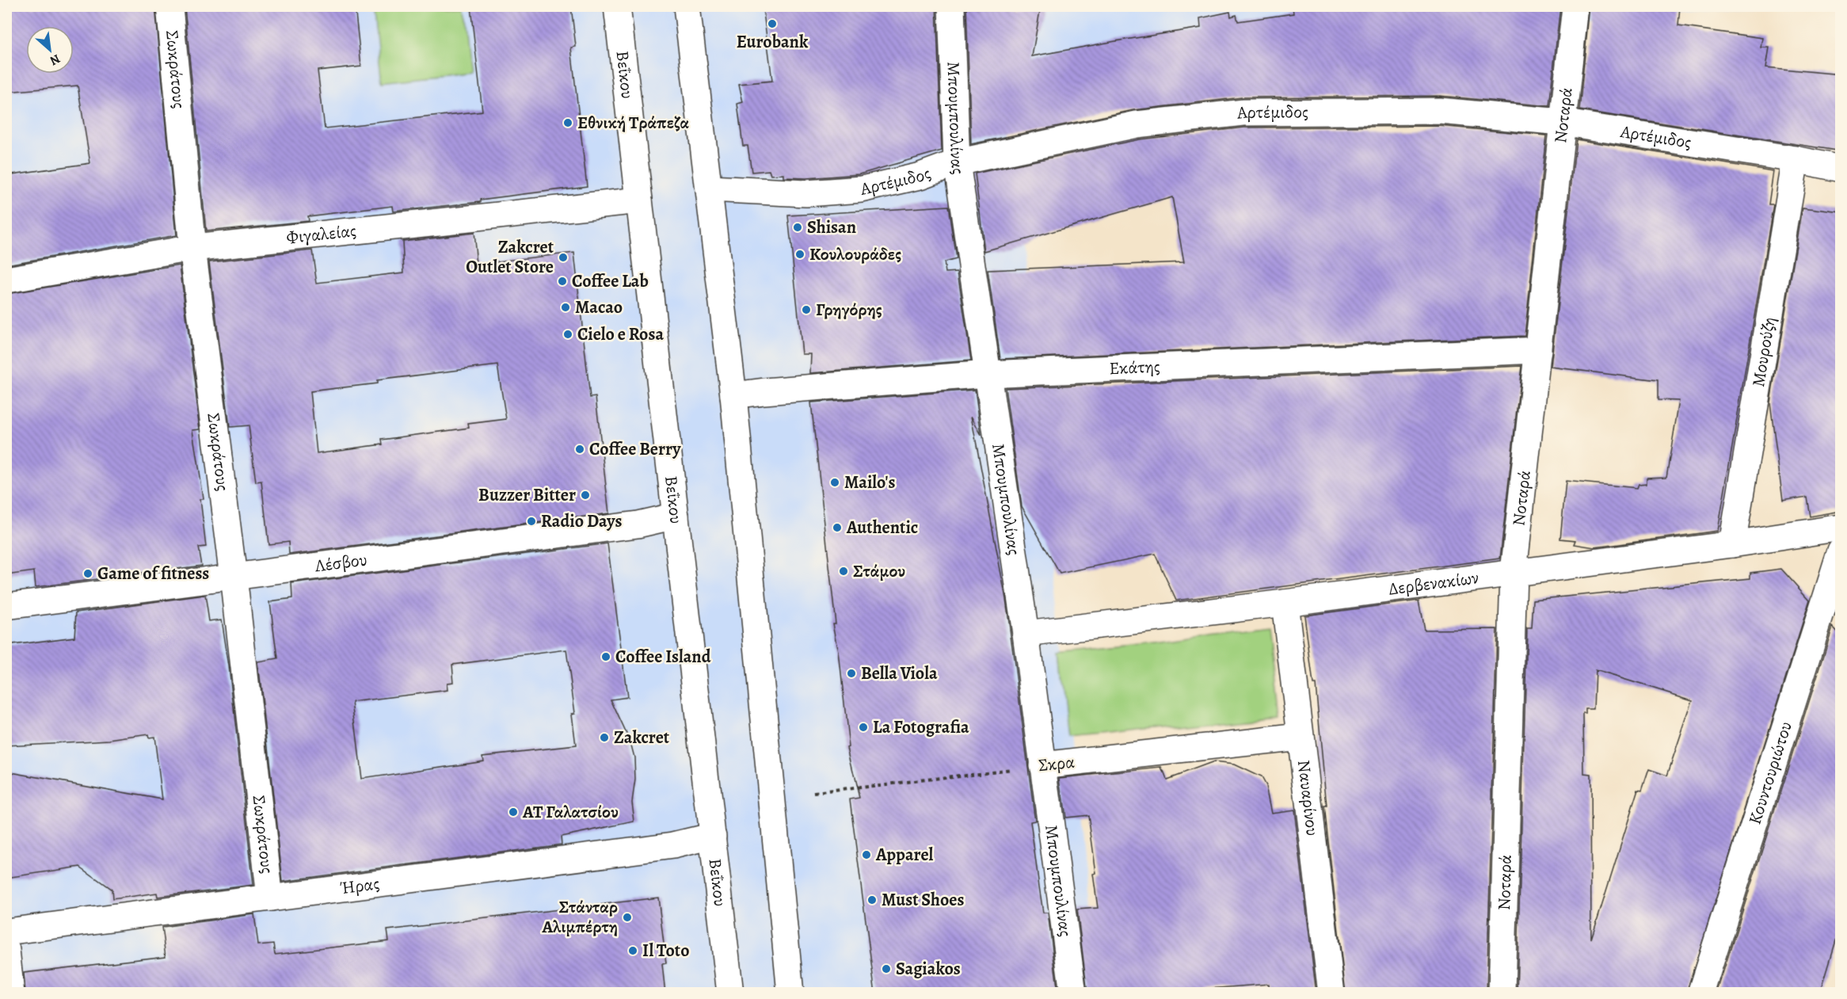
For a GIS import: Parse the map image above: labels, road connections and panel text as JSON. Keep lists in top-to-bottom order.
{
  "streets": {
    "street": [
      "Σωκράτους",
      "Βεΐκου",
      "Αρτέμιδος",
      "Νοταρά",
      "Μπουμπουλίνας",
      "Φιγαλείας",
      "Μουρούζη",
      "Εκάτης",
      "Λέσβου",
      "Δερβενακίων",
      "Σκρα",
      "Κουντουριώτου",
      "Ναυαρίνου",
      "Ήρας"
    ]
  },
  "crossings": [
    ["Σωκράτους", "Φιγαλείας"],
    ["Σωκράτους", "Λέσβου"],
    ["Σωκράτους", "Ήρας"],
    ["Βεΐκου", "Φιγαλείας"],
    ["Βεΐκου", "Λέσβου"],
    ["Βεΐκου", "Ήρας"],
    ["Αρτέμιδος", "Νοταρά"],
    ["Αρτέμιδος", "Μπουμπουλίνας"],
    ["Αρτέμιδος", "Μουρούζη"],
    ["Νοταρά", "Εκάτης"],
    ["Νοταρά", "Δερβενακίων"],
    ["Μπουμπουλίνας", "Εκάτης"],
    ["Μπουμπουλίνας", "Δερβενακίων"],
    ["Μπουμπουλίνας", "Σκρα"],
    ["Μουρούζη", "Δερβενακίων"],
    ["Δερβενακίων", "Ναυαρίνου"],
    ["Σκρα", "Ναυαρίνου"]
  ],
  "places": [
    "Eurobank",
    "Εθνική Τράπεζα",
    "Shisan",
    "Κουλουράδες",
    "Zakcret Outlet Store",
    "Coffee Lab",
    "Macao",
    "Γρηγόρης",
    "Cielo e Rosa",
    "Coffee Berry",
    "Mailo's",
    "Buzzer Bitter",
    "Radio Days",
    "Authentic",
    "Στάμου",
    "Game of fitness",
    "Coffee Island",
    "Bella Viola",
    "La Fotografia",
    "Zakcret",
    "ΑΤ Γαλατσίου",
    "Apparel",
    "Must Shoes",
    "Στάνταρ Αλιμπέρτη",
    "Il Toto",
    "Sagiakos"
  ],
  "north": "bottom right"
}
